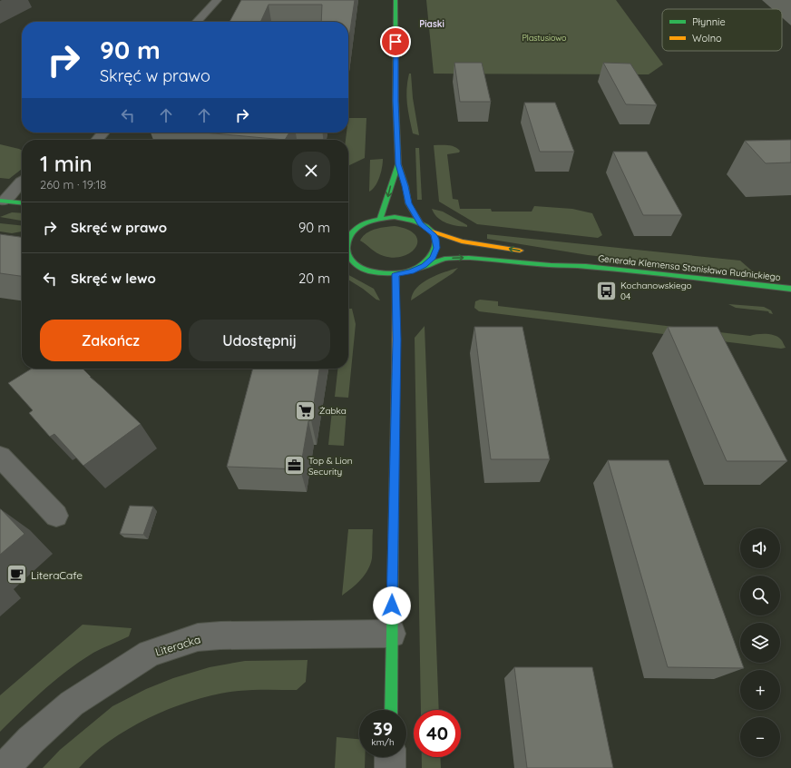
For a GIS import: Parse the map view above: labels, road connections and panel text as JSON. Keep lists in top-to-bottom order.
{
  "streets": {
    "street": ["Generała Klemensa Stanisława Rudnickiego", "Literacka"]
  },
  "districts": ["Piaski"],
  "parks": ["Plastusiowo"],
  "places": {
    "bus stop": ["Kochanowskiego 04"],
    "supermarket": ["Żabka"],
    "office": ["Top & Lion Security"],
    "cafe": ["LiteraCafe"]
  },
  "legend": ["Płynnie", "Wolno"],
  "page": {
    "turn": ["90 m", "Skręć w prawo"],
    "heading": ["1 min", "260 m · 19:18"],
    "list": [
      {
        "name": "Skręć w prawo",
        "value": "90 m"
      },
      {
        "name": "Skręć w lewo",
        "value": "20 m"
      }
    ],
    "buttons": ["Zakończ", "Udostępnij"],
    "map_buttons": ["+", "−"],
    "speed": "39 km/h",
    "limit": "40"
  }
}
